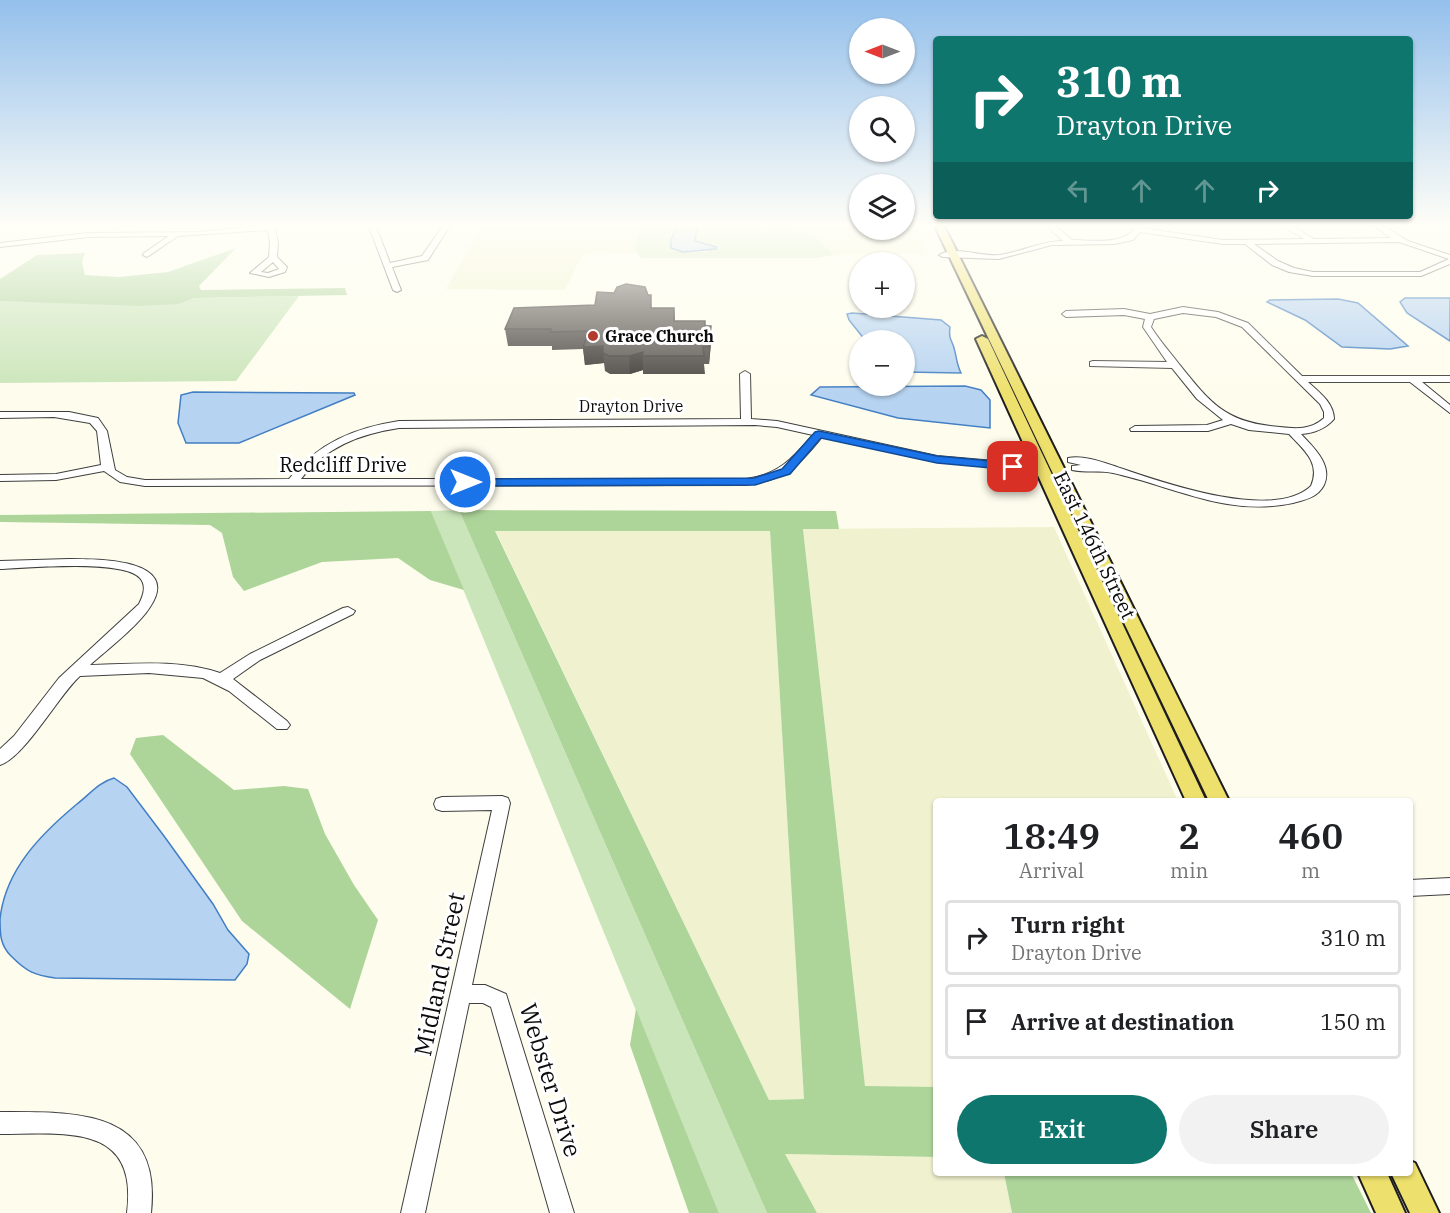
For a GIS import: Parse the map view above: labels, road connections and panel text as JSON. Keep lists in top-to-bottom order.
{
  "streets": {
    "main road": ["East 146th Street"],
    "street": [
      "Drayton Drive",
      "Redcliff Drive",
      "Midland Street",
      "Webster Drive"
    ]
  },
  "crossings": [
    ["Drayton Drive", "Redcliff Drive"],
    ["Midland Street", "Webster Drive"]
  ],
  "places": ["Grace Church"],
  "north": "left",
  "page": {
    "map_buttons": ["+", "−"],
    "turn": ["310 m", "Drayton Drive"],
    "eta": [
      "18:49",
      "Arrival",
      "2",
      "min",
      "460",
      "m"
    ],
    "list": [
      {
        "name": "Turn right",
        "note": "Drayton Drive",
        "value": "310 m"
      },
      {
        "name": "Arrive at destination",
        "value": "150 m"
      }
    ],
    "buttons": ["Exit", "Share"]
  }
}
